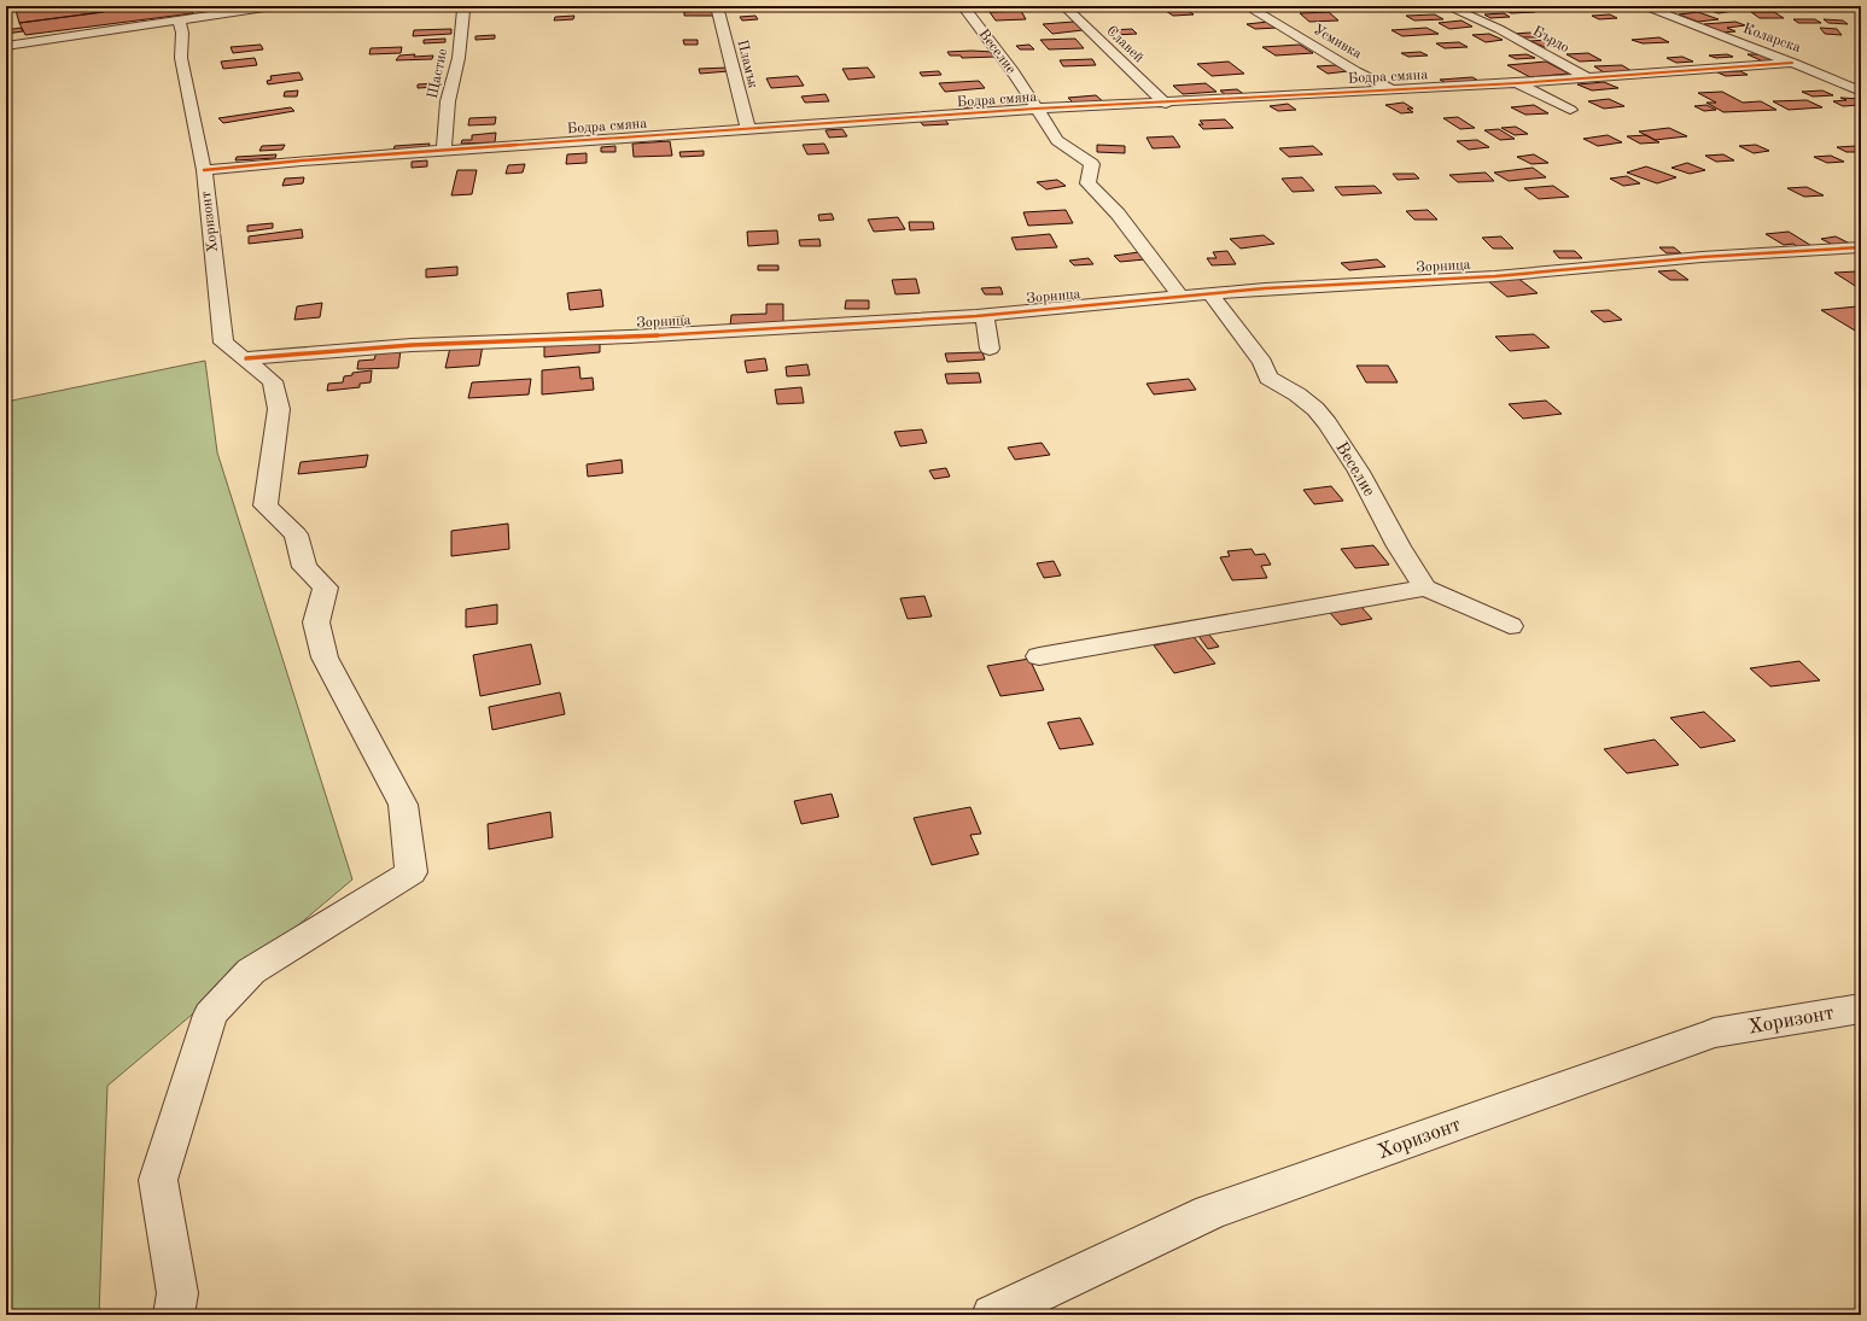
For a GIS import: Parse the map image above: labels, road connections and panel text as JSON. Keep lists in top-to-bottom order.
{
  "streets": {
    "street": [
      "Коларска",
      "Бърдо",
      "Усмивка",
      "Славей",
      "Веселие",
      "Пламък",
      "Щастие",
      "Бодра смяна",
      "Хоризонт",
      "Зорница"
    ]
  },
  "crossings": [
    ["Коларска", "Бодра смяна"],
    ["Бърдо", "Бодра смяна"],
    ["Усмивка", "Бодра смяна"],
    ["Славей", "Бодра смяна"],
    ["Веселие", "Бодра смяна"],
    ["Веселие", "Зорница"],
    ["Пламък", "Бодра смяна"],
    ["Щастие", "Бодра смяна"],
    ["Бодра смяна", "Хоризонт"],
    ["Хоризонт", "Зорница"]
  ]
}
